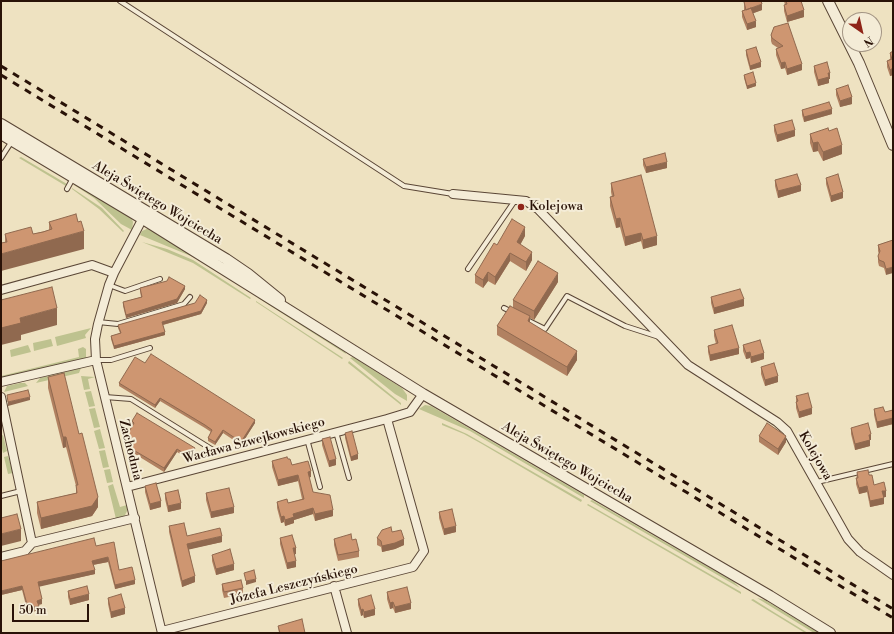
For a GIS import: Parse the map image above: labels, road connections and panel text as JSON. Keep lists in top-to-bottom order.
{
  "streets": {
    "street": [
      "Aleja Świętego Wojciecha",
      "Wacława Szwejkowskiego",
      "Zachodnia",
      "Kolejowa",
      "Józefa Leszczyńskiego"
    ]
  },
  "crossings": [
    ["Aleja Świętego Wojciecha", "Wacława Szwejkowskiego"],
    ["Aleja Świętego Wojciecha", "Zachodnia"],
    ["Wacława Szwejkowskiego", "Zachodnia"],
    ["Wacława Szwejkowskiego", "Józefa Leszczyńskiego"],
    ["Zachodnia", "Józefa Leszczyńskiego"]
  ],
  "places": ["Kolejowa"],
  "scale_bar": "50 m",
  "north": "bottom right"
}
